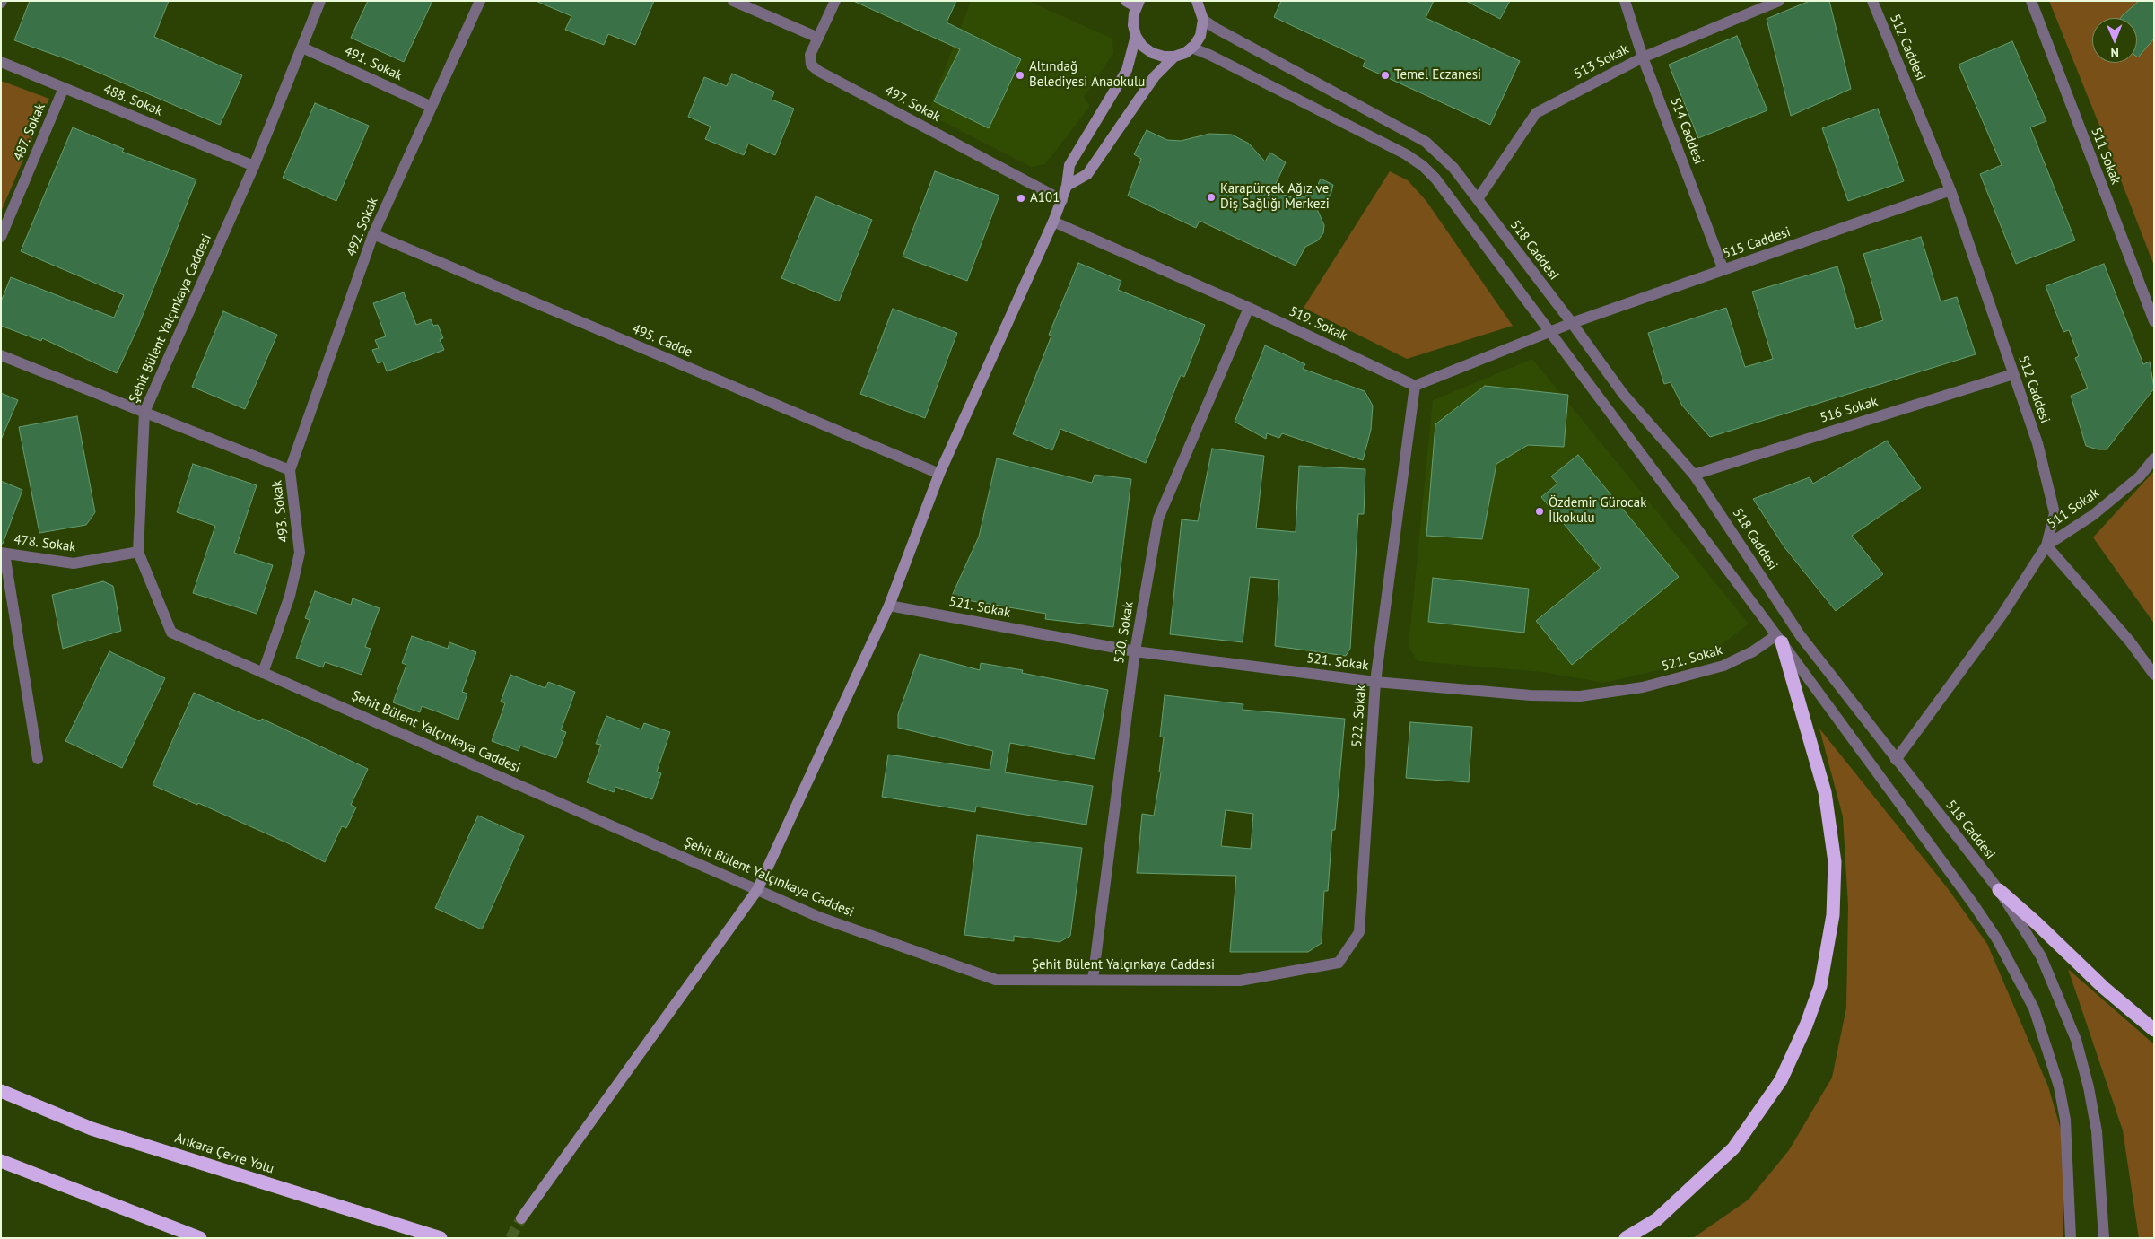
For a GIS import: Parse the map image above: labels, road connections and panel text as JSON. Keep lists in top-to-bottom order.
{
  "streets": {
    "highway": ["Ankara Çevre Yolu"],
    "street": [
      "512 Caddesi",
      "513 Sokak",
      "491. Sokak",
      "488. Sokak",
      "497. Sokak",
      "514 Caddesi",
      "487. Sokak",
      "511 Sokak",
      "492. Sokak",
      "515 Caddesi",
      "518 Caddesi",
      "Şehit Bülent Yalçınkaya Caddesi",
      "519. Sokak",
      "495. Cadde",
      "516 Sokak",
      "493. Sokak",
      "478. Sokak",
      "521. Sokak",
      "520. Sokak",
      "522. Sokak"
    ]
  },
  "crossings": [
    ["512 Caddesi", "511 Sokak"],
    ["512 Caddesi", "515 Caddesi"],
    ["512 Caddesi", "518 Caddesi"],
    ["512 Caddesi", "516 Sokak"],
    ["513 Sokak", "514 Caddesi"],
    ["513 Sokak", "518 Caddesi"],
    ["491. Sokak", "492. Sokak"],
    ["491. Sokak", "Şehit Bülent Yalçınkaya Caddesi"],
    ["488. Sokak", "487. Sokak"],
    ["488. Sokak", "Şehit Bülent Yalçınkaya Caddesi"],
    ["514 Caddesi", "515 Caddesi"],
    ["492. Sokak", "495. Cadde"],
    ["492. Sokak", "493. Sokak"],
    ["515 Caddesi", "518 Caddesi"],
    ["518 Caddesi", "516 Sokak"],
    ["Şehit Bülent Yalçınkaya Caddesi", "493. Sokak"],
    ["Şehit Bülent Yalçınkaya Caddesi", "478. Sokak"],
    ["Şehit Bülent Yalçınkaya Caddesi", "520. Sokak"],
    ["Şehit Bülent Yalçınkaya Caddesi", "522. Sokak"],
    ["519. Sokak", "520. Sokak"],
    ["519. Sokak", "522. Sokak"],
    ["521. Sokak", "520. Sokak"],
    ["521. Sokak", "522. Sokak"]
  ],
  "places": [
    "Altındağ Belediyesi Anaokulu",
    "Temel Eczanesi",
    "Karapürçek Ağız ve Diş Sağlığı Merkezi",
    "A101",
    "Özdemir Gürocak İlkokulu"
  ],
  "north": "bottom"
}
